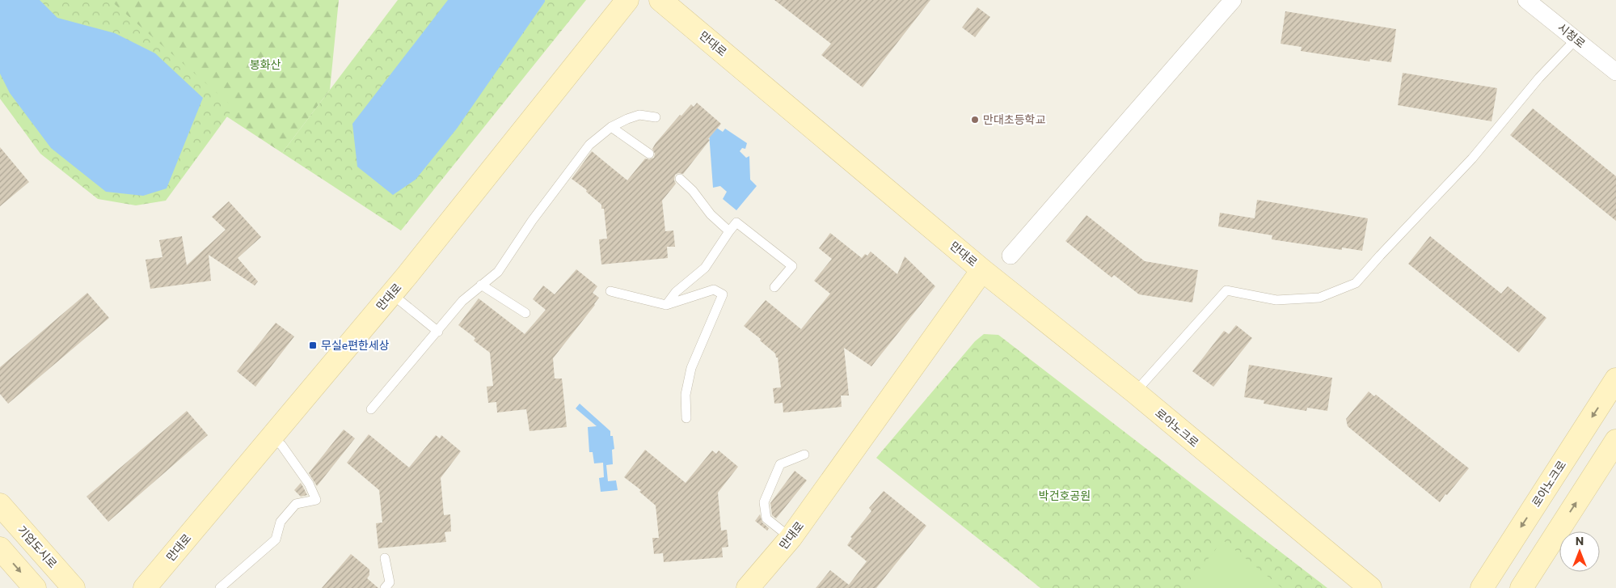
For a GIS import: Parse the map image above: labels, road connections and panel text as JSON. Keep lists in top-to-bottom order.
{
  "streets": {
    "street": [
      "시청로",
      "만대로",
      "로아노크로",
      "기업도시로"
    ]
  },
  "crossings": [
    ["만대로", "로아노크로"]
  ],
  "parks": ["봉화산", "박건호공원"],
  "places": {
    "other": ["만대초등학교"],
    "transit": ["무실e편한세상"]
  },
  "north": "top"
}
